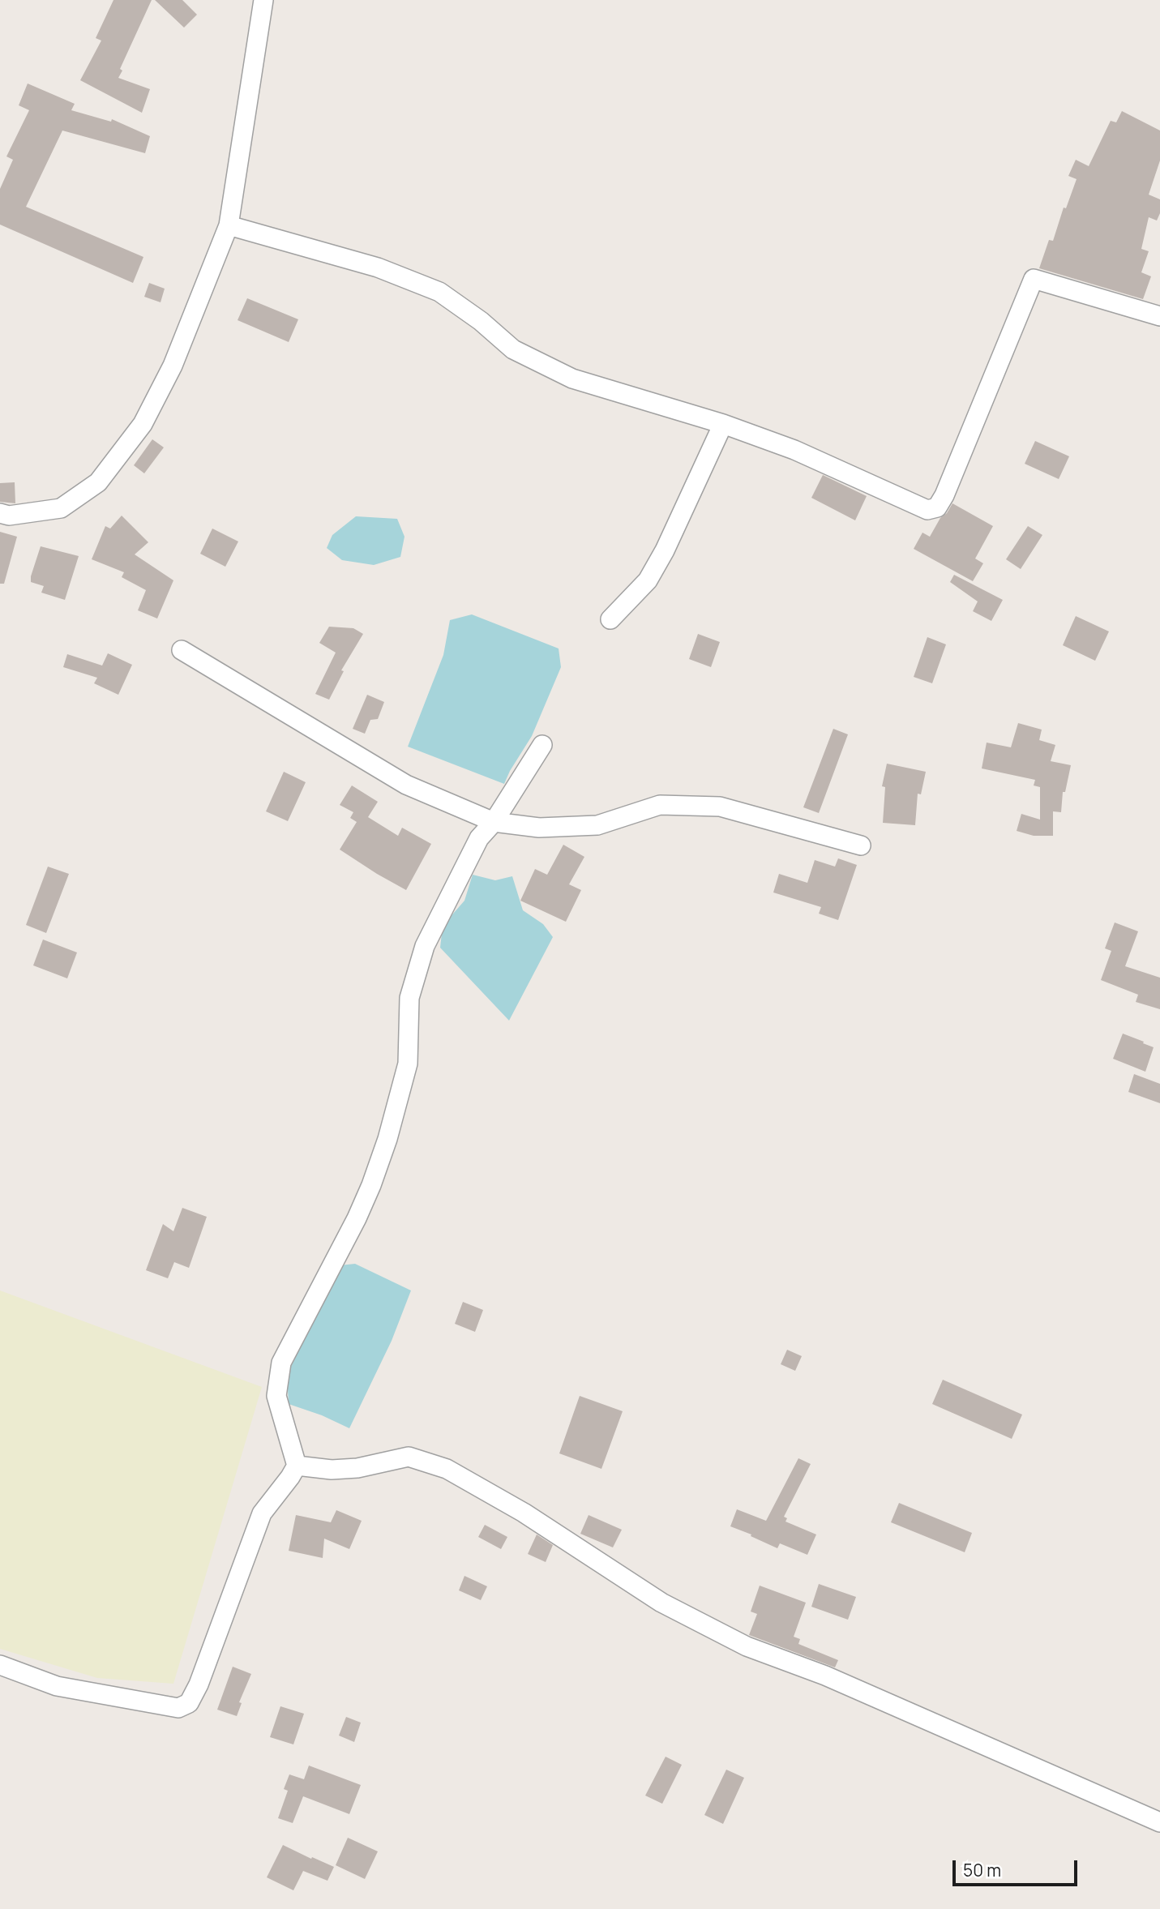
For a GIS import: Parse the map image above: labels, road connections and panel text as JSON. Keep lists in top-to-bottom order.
{
  "scale_bar": "50 m"
}
